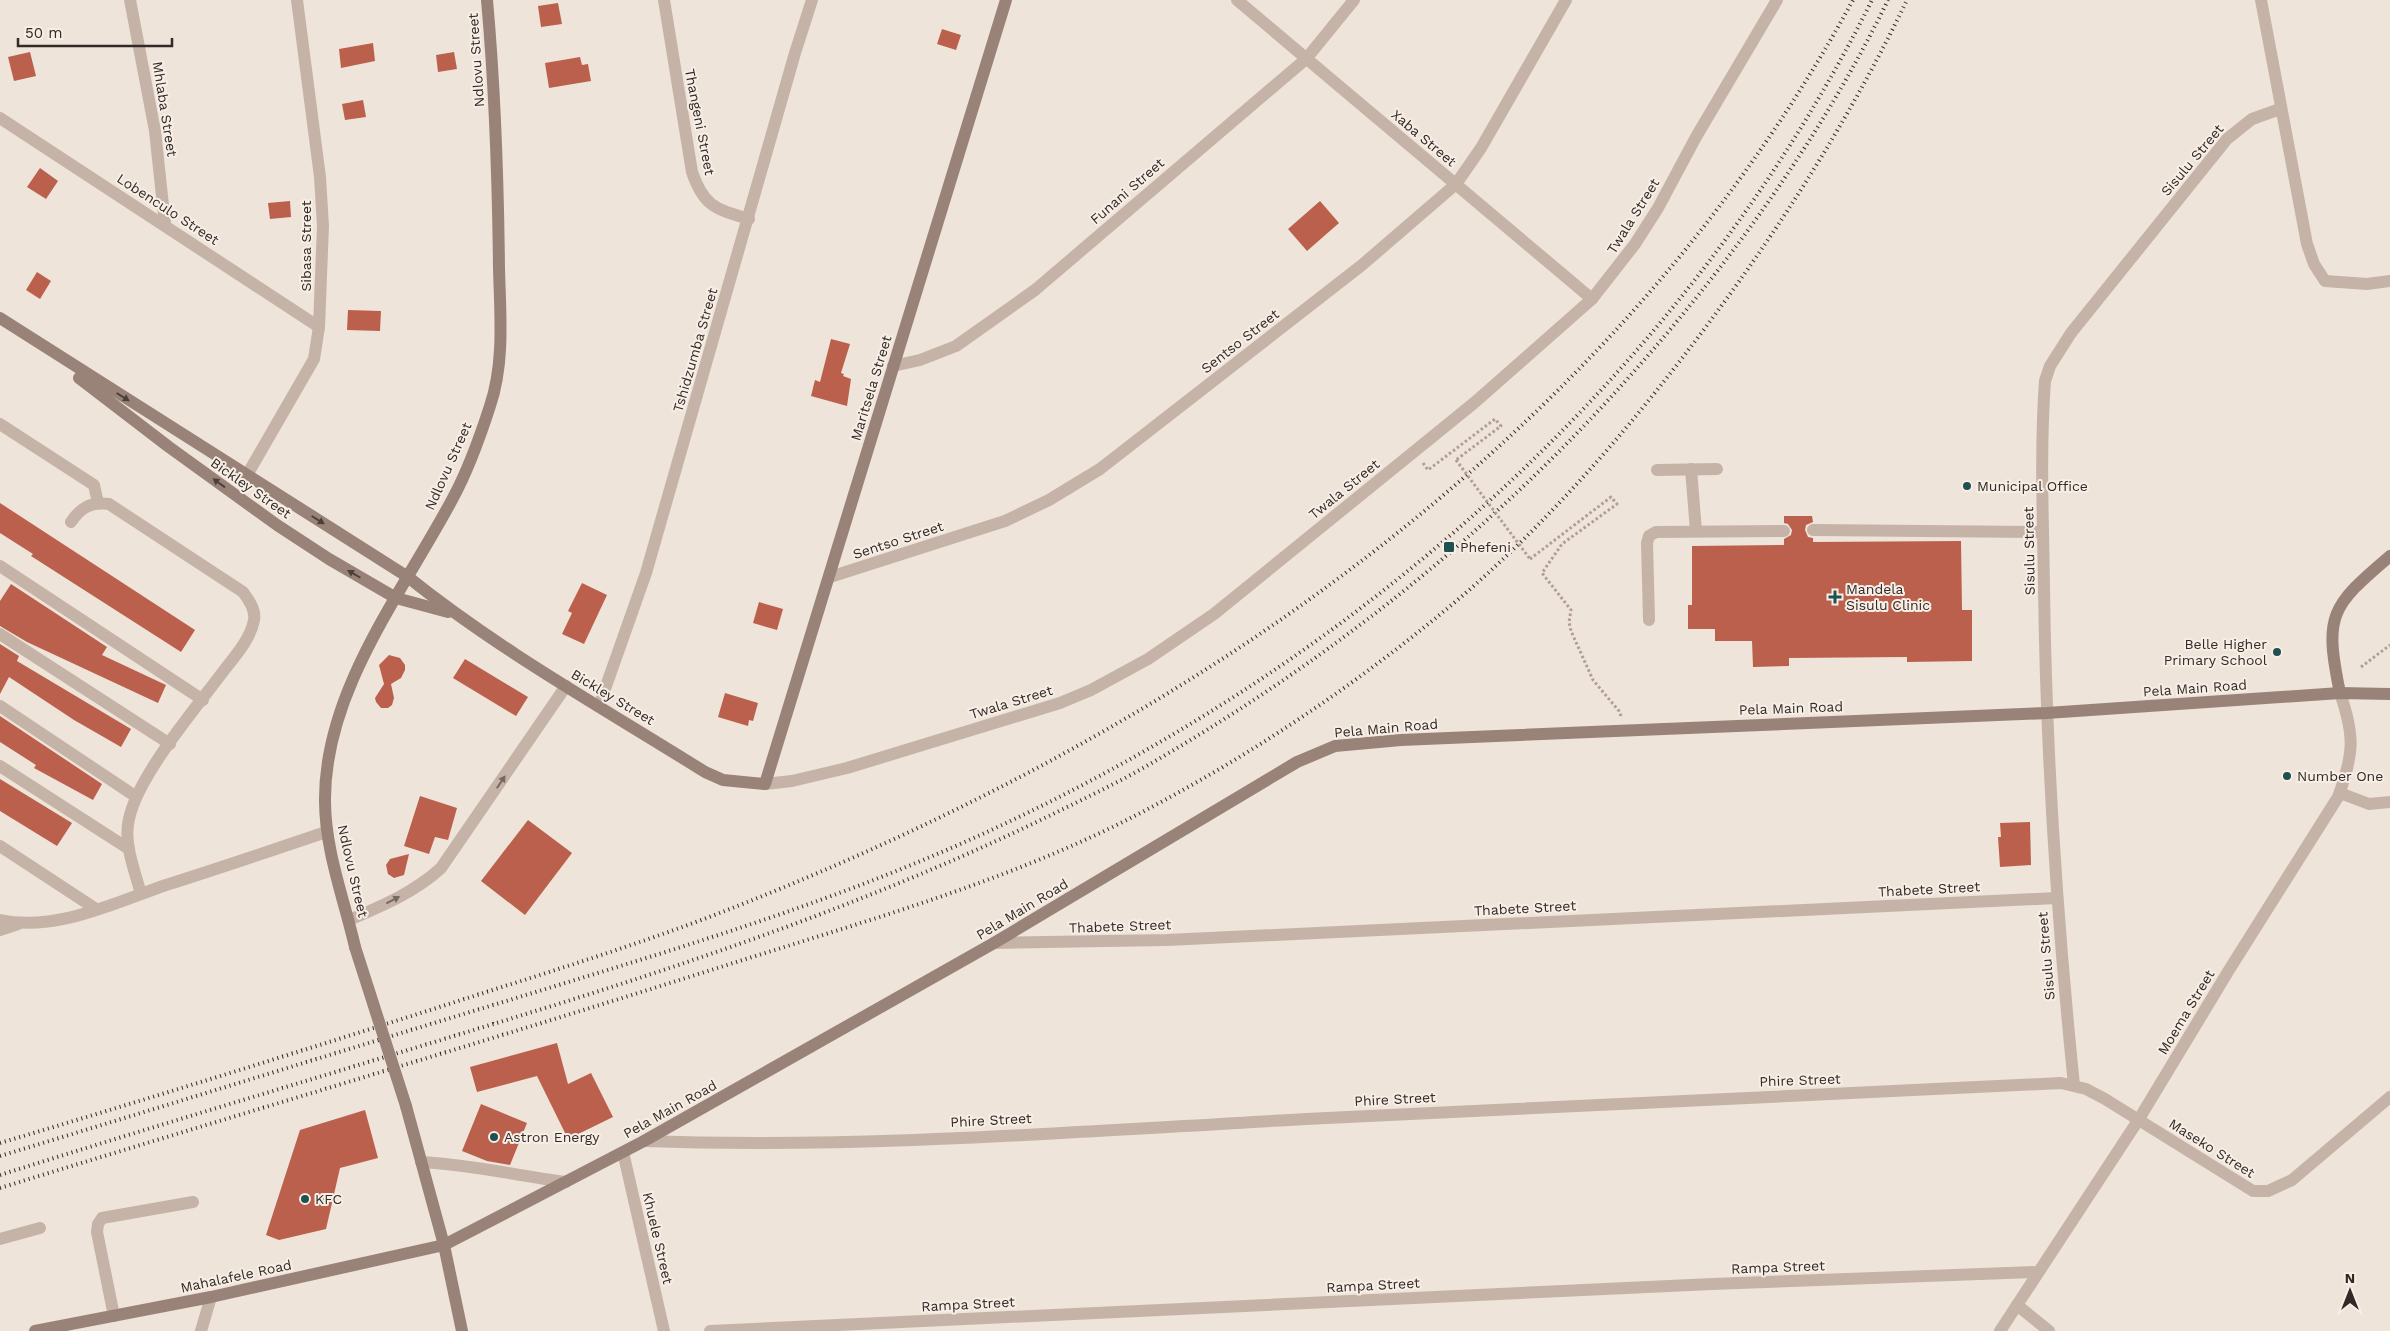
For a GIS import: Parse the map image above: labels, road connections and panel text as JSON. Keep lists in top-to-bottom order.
{
  "streets": {
    "street": [
      "Ndlovu Street",
      "Mhlaba Street",
      "Thangeni Street",
      "Xaba Street",
      "Sisulu Street",
      "Funani Street",
      "Lobenculo Street",
      "Twala Street",
      "Sibasa Street",
      "Sentso Street",
      "Tshidzumba Street",
      "Maritsela Street",
      "Bickley Street",
      "Pela Main Road",
      "Thabete Street",
      "Moema Street",
      "Phire Street",
      "Maseko Street",
      "Khuele Street",
      "Rampa Street",
      "Mahalafele Road"
    ]
  },
  "crossings": [
    ["Ndlovu Street", "Bickley Street"],
    ["Ndlovu Street", "Pela Main Road"],
    ["Ndlovu Street", "Mahalafele Road"],
    ["Mhlaba Street", "Lobenculo Street"],
    ["Thangeni Street", "Tshidzumba Street"],
    ["Xaba Street", "Funani Street"],
    ["Xaba Street", "Twala Street"],
    ["Xaba Street", "Sentso Street"],
    ["Sisulu Street", "Pela Main Road"],
    ["Sisulu Street", "Thabete Street"],
    ["Sisulu Street", "Phire Street"],
    ["Funani Street", "Maritsela Street"],
    ["Lobenculo Street", "Sibasa Street"],
    ["Twala Street", "Maritsela Street"],
    ["Twala Street", "Bickley Street"],
    ["Sibasa Street", "Bickley Street"],
    ["Sentso Street", "Maritsela Street"],
    ["Tshidzumba Street", "Bickley Street"],
    ["Maritsela Street", "Bickley Street"],
    ["Pela Main Road", "Thabete Street"],
    ["Pela Main Road", "Moema Street"],
    ["Pela Main Road", "Phire Street"],
    ["Pela Main Road", "Khuele Street"],
    ["Pela Main Road", "Mahalafele Road"],
    ["Moema Street", "Phire Street"],
    ["Moema Street", "Maseko Street"],
    ["Moema Street", "Rampa Street"],
    ["Phire Street", "Maseko Street"]
  ],
  "places": {
    "other": [
      "Municipal Office",
      "Belle Higher Primary School",
      "Number One",
      "Astron Energy",
      "KFC"
    ],
    "transit": ["Phefeni"],
    "health": ["Mandela Sisulu Clinic"]
  },
  "scale_bar": "50 m",
  "north": "top"
}
